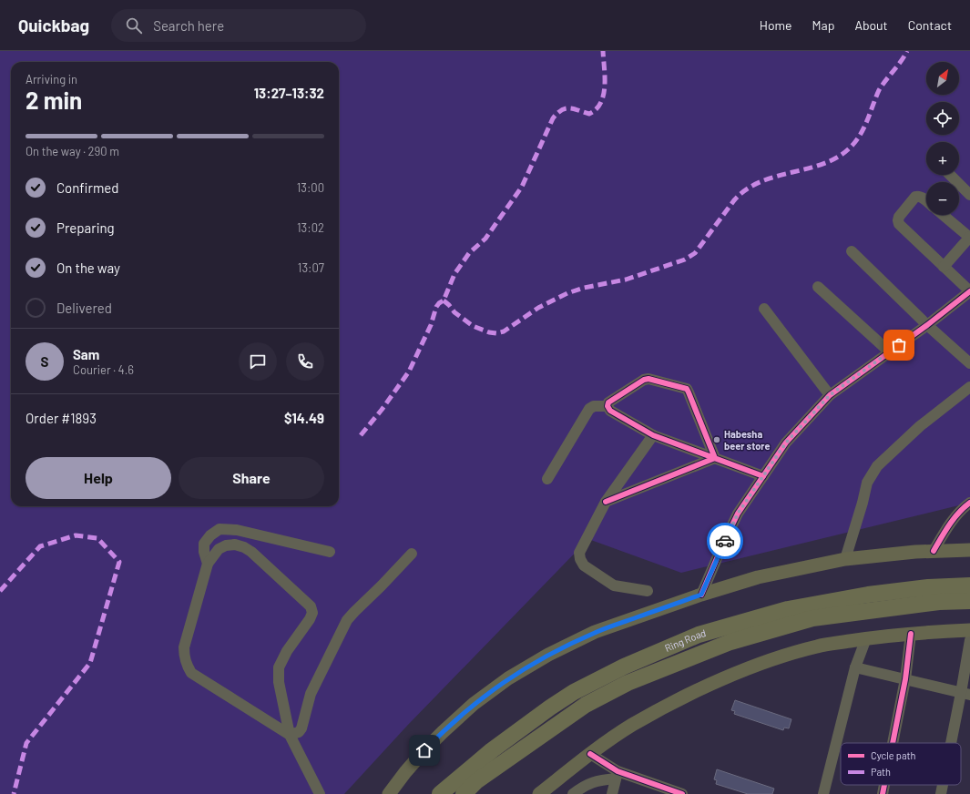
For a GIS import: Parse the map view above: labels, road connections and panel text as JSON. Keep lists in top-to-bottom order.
{
  "streets": {
    "highway": ["Ring Road"]
  },
  "places": ["Habesha beer store"],
  "legend": ["Cycle path", "Path"],
  "north": "top right",
  "page": {
    "header": "Quickbag",
    "search": "Search here",
    "nav": [
      "Home",
      "Map",
      "About",
      "Contact"
    ],
    "map_buttons": ["+", "−"],
    "heading": ["2 min", "Arriving in", "13:27–13:32"],
    "panel": [
      "Sam",
      "Courier · 4.6",
      "Order #1893",
      "$14.49"
    ],
    "bar": "On the way · 290 m",
    "list": [
      ["Confirmed", "13:00"],
      ["Preparing", "13:02"],
      ["On the way", "13:07"],
      "Delivered"
    ],
    "round": "S",
    "buttons": ["Help", "Share"]
  }
}
